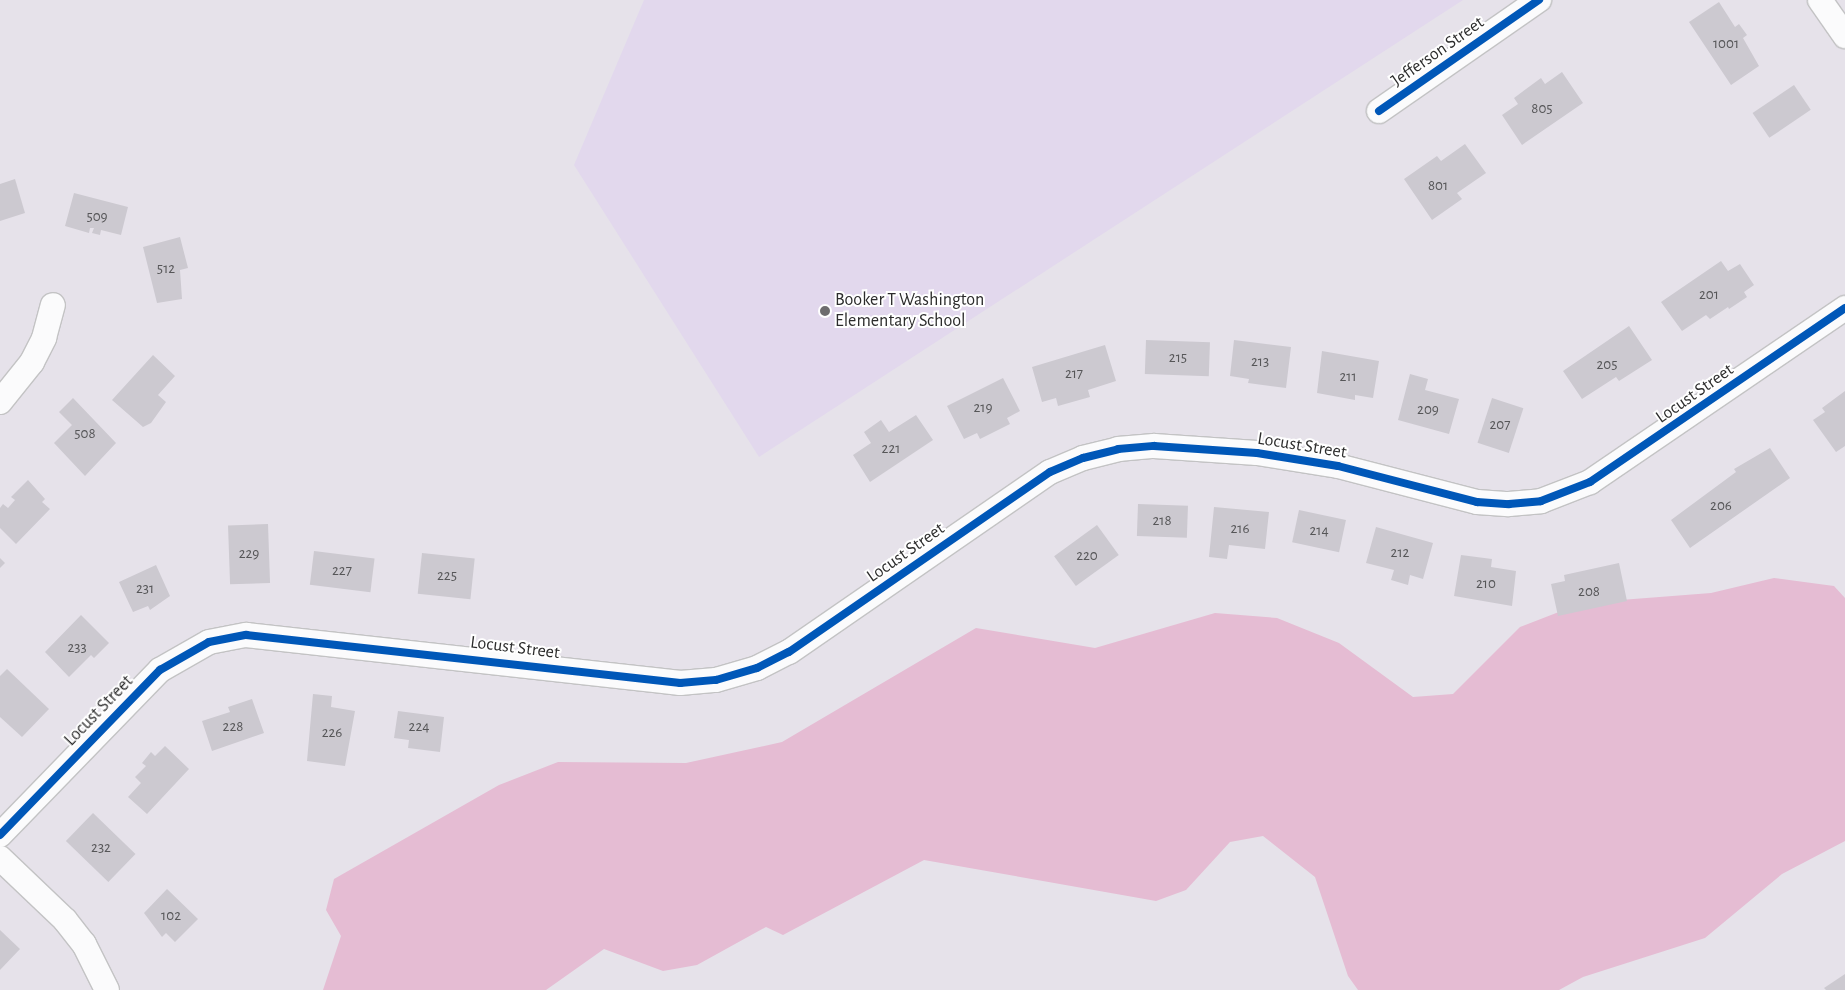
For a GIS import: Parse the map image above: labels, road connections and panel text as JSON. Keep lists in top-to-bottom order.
{
  "streets": {
    "street": ["Jefferson Street", "Locust Street"]
  },
  "places": ["Booker T Washington Elementary School"],
  "house_numbers": [
    "1001",
    "805",
    "801",
    "509",
    "512",
    "201",
    "215",
    "213",
    "205",
    "217",
    "211",
    "219",
    "209",
    "207",
    "508",
    "221",
    "206",
    "218",
    "216",
    "214",
    "212",
    "229",
    "220",
    "227",
    "225",
    "210",
    "231",
    "208",
    "233",
    "228",
    "224",
    "226",
    "232",
    "102"
  ]
}
